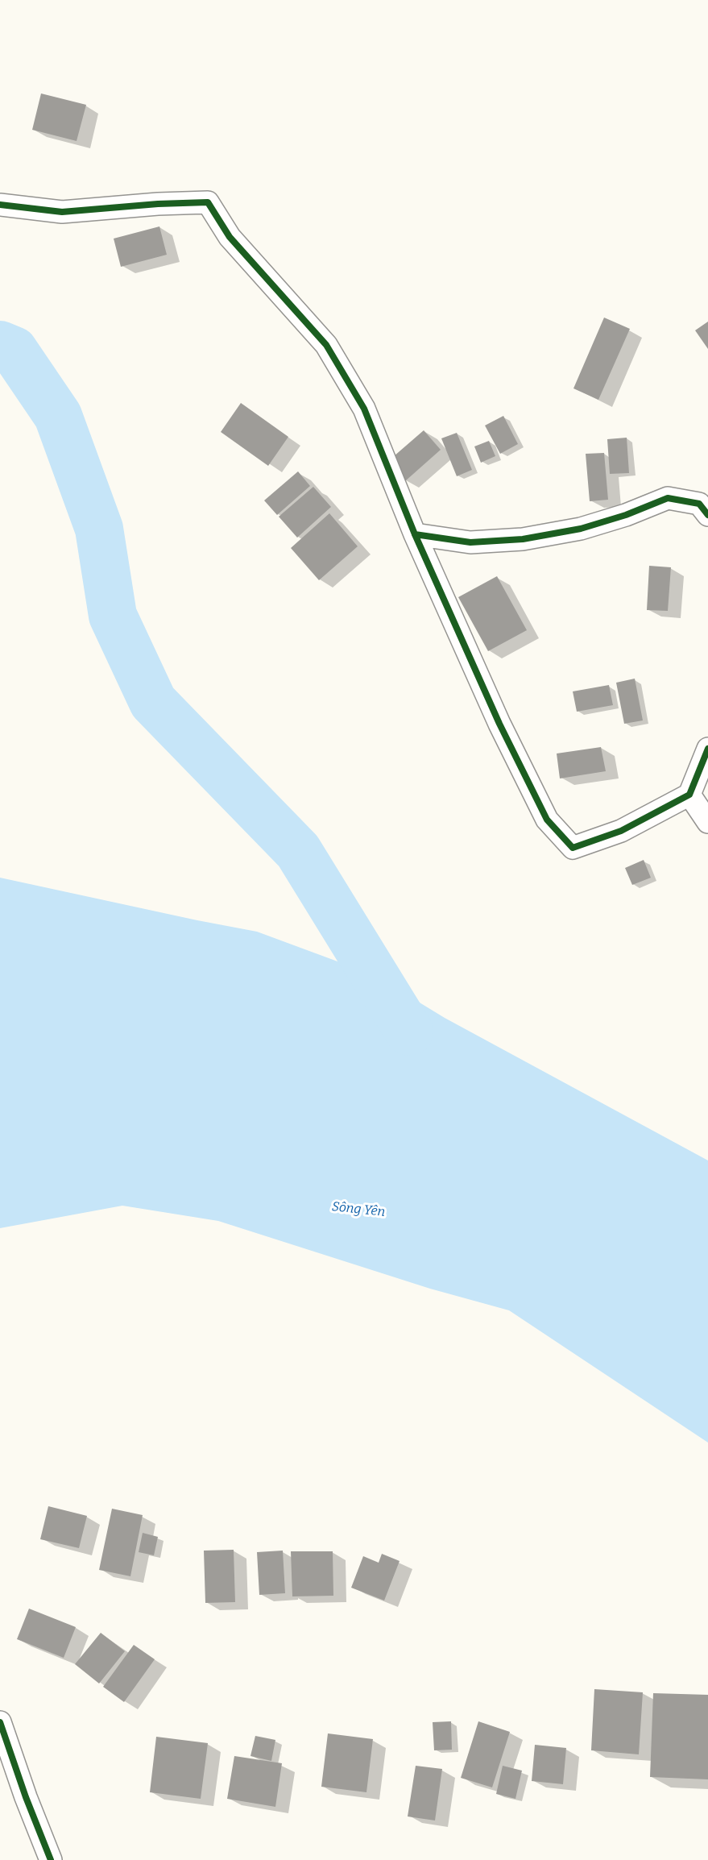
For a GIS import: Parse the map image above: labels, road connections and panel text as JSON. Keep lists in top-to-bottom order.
{
  "water": ["Sông Yên"]
}
